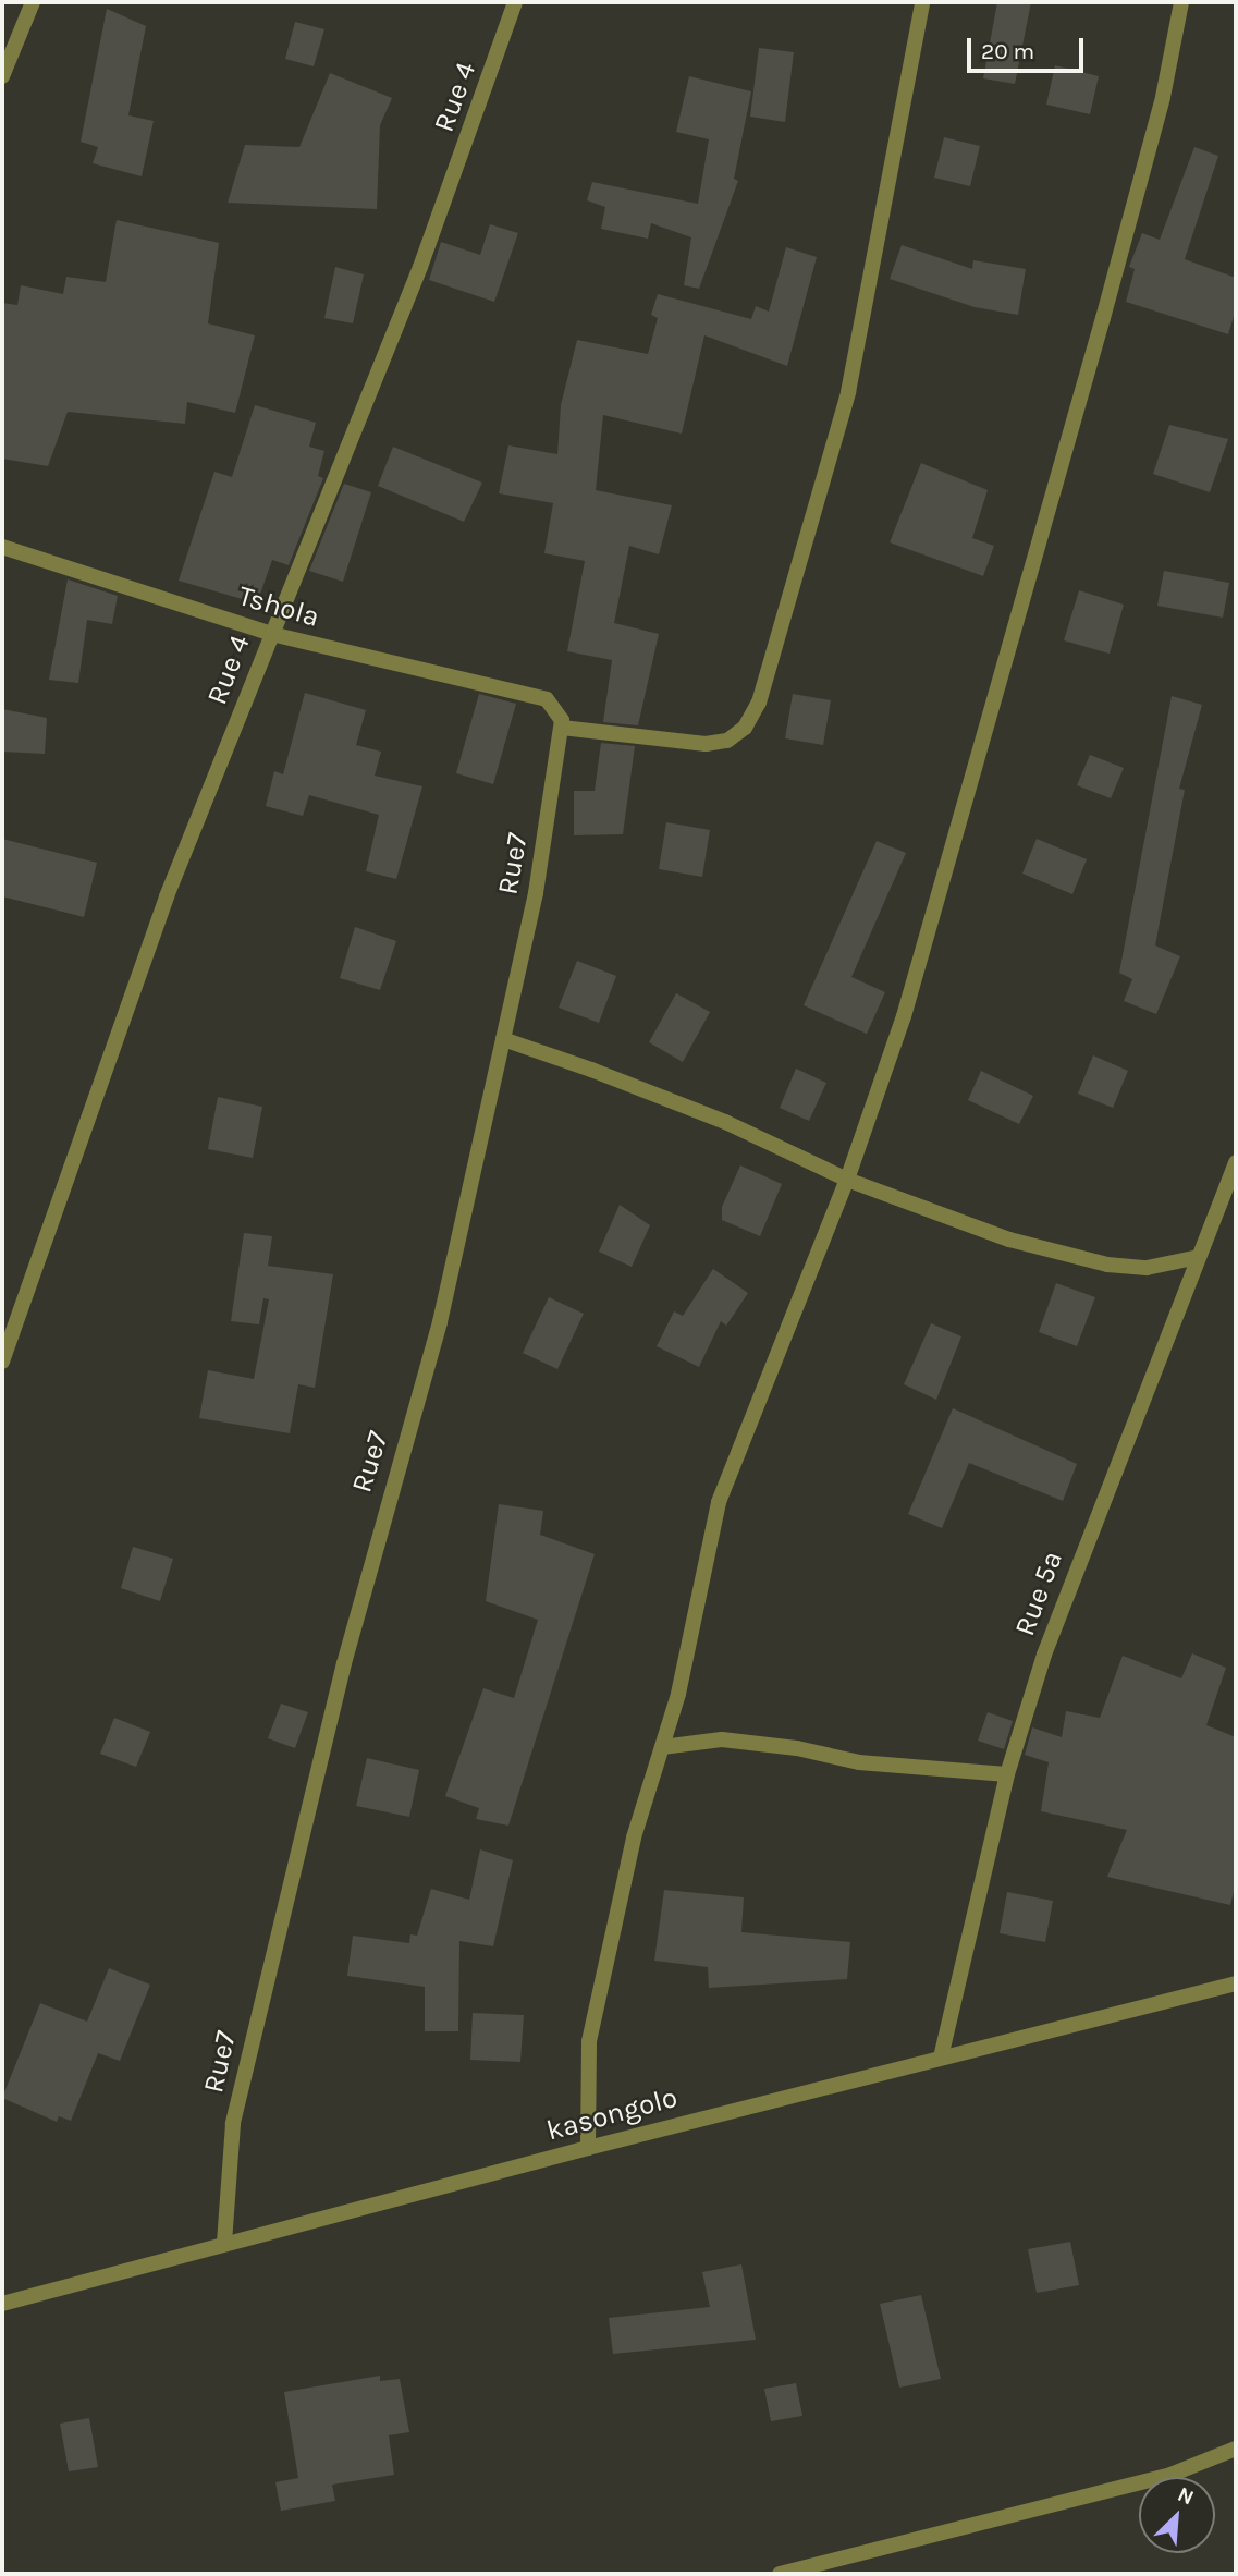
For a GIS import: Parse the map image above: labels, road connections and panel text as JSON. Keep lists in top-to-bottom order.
{
  "streets": {
    "street": [
      "Rue 4",
      "Tshola",
      "Rue7",
      "Rue 5a",
      "kasongolo"
    ]
  },
  "crossings": [
    ["Rue 4", "Tshola"],
    ["Tshola", "Rue7"],
    ["Rue7", "kasongolo"],
    ["Rue 5a", "kasongolo"]
  ],
  "scale_bar": "20 m",
  "north": "top right"
}
